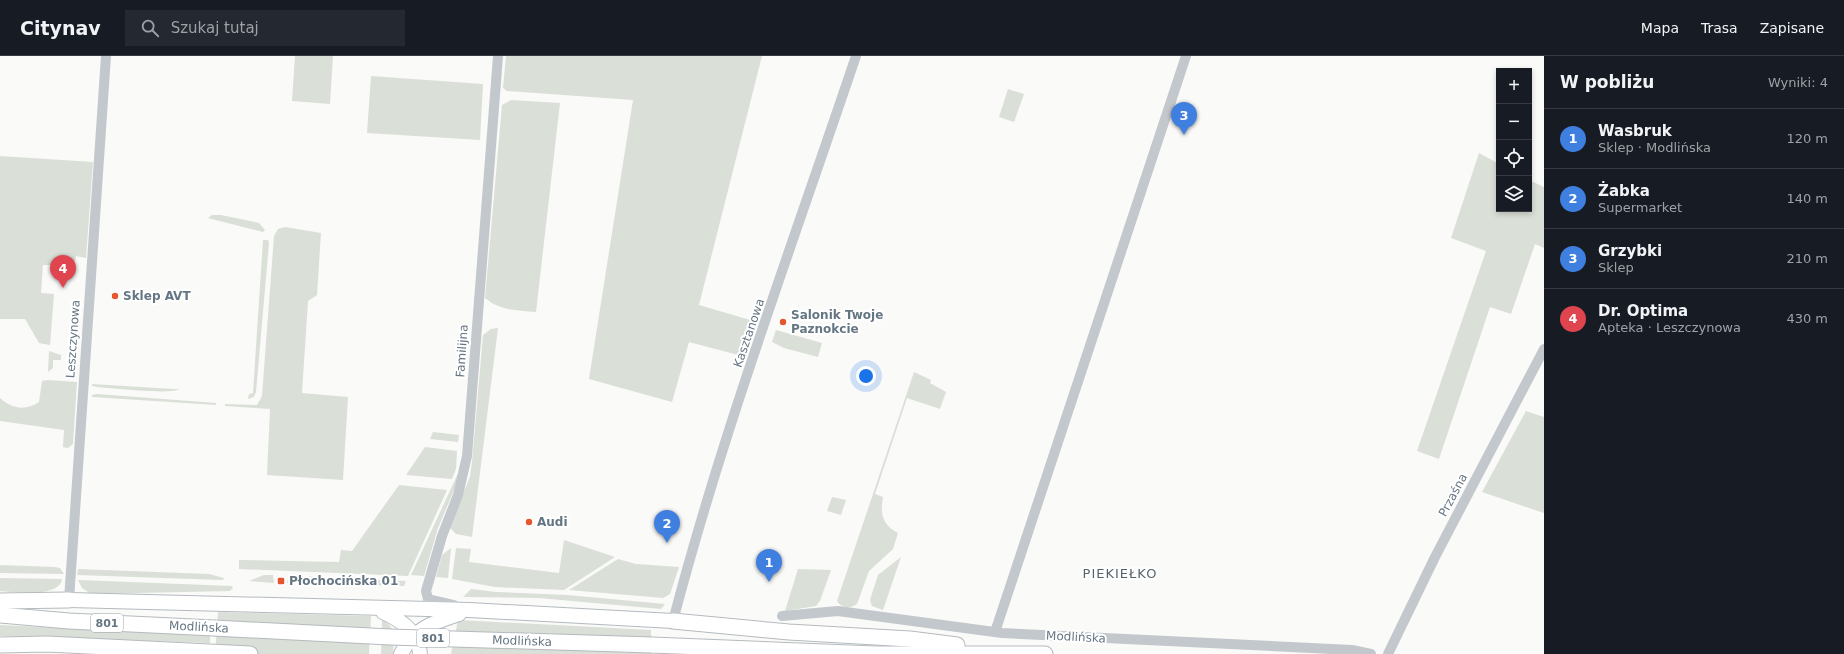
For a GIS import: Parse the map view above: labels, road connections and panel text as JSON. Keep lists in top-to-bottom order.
{
  "streets": {
    "main road": ["801", "Modlińska"],
    "street": [
      "Kasztanowa",
      "Leszczynowa",
      "Familijna",
      "Przaśna"
    ]
  },
  "crossings": [
    ["Leszczynowa", "Modlińska"],
    ["Familijna", "Modlińska"]
  ],
  "districts": ["PIEKIEŁKO"],
  "places": {
    "other": ["Sklep AVT", "Salonik Twoje Paznokcie", "Audi"],
    "transit": ["Płochocińska 01"]
  },
  "page": {
    "header": "Citynav",
    "search": "Szukaj tutaj",
    "nav": ["Mapa", "Trasa", "Zapisane"],
    "heading": ["W pobliżu", "Wyniki: 4"],
    "map_buttons": ["+", "−"],
    "pins": [
      "3",
      "4",
      "2",
      "1"
    ],
    "list": [
      {
        "mark": "1",
        "name": "Wasbruk",
        "note": "Sklep · Modlińska",
        "value": "120 m"
      },
      {
        "mark": "2",
        "name": "Żabka",
        "note": "Supermarket",
        "value": "140 m"
      },
      {
        "mark": "3",
        "name": "Grzybki",
        "note": "Sklep",
        "value": "210 m"
      },
      {
        "mark": "4",
        "name": "Dr. Optima",
        "note": "Apteka · Leszczynowa",
        "value": "430 m"
      }
    ]
  }
}
